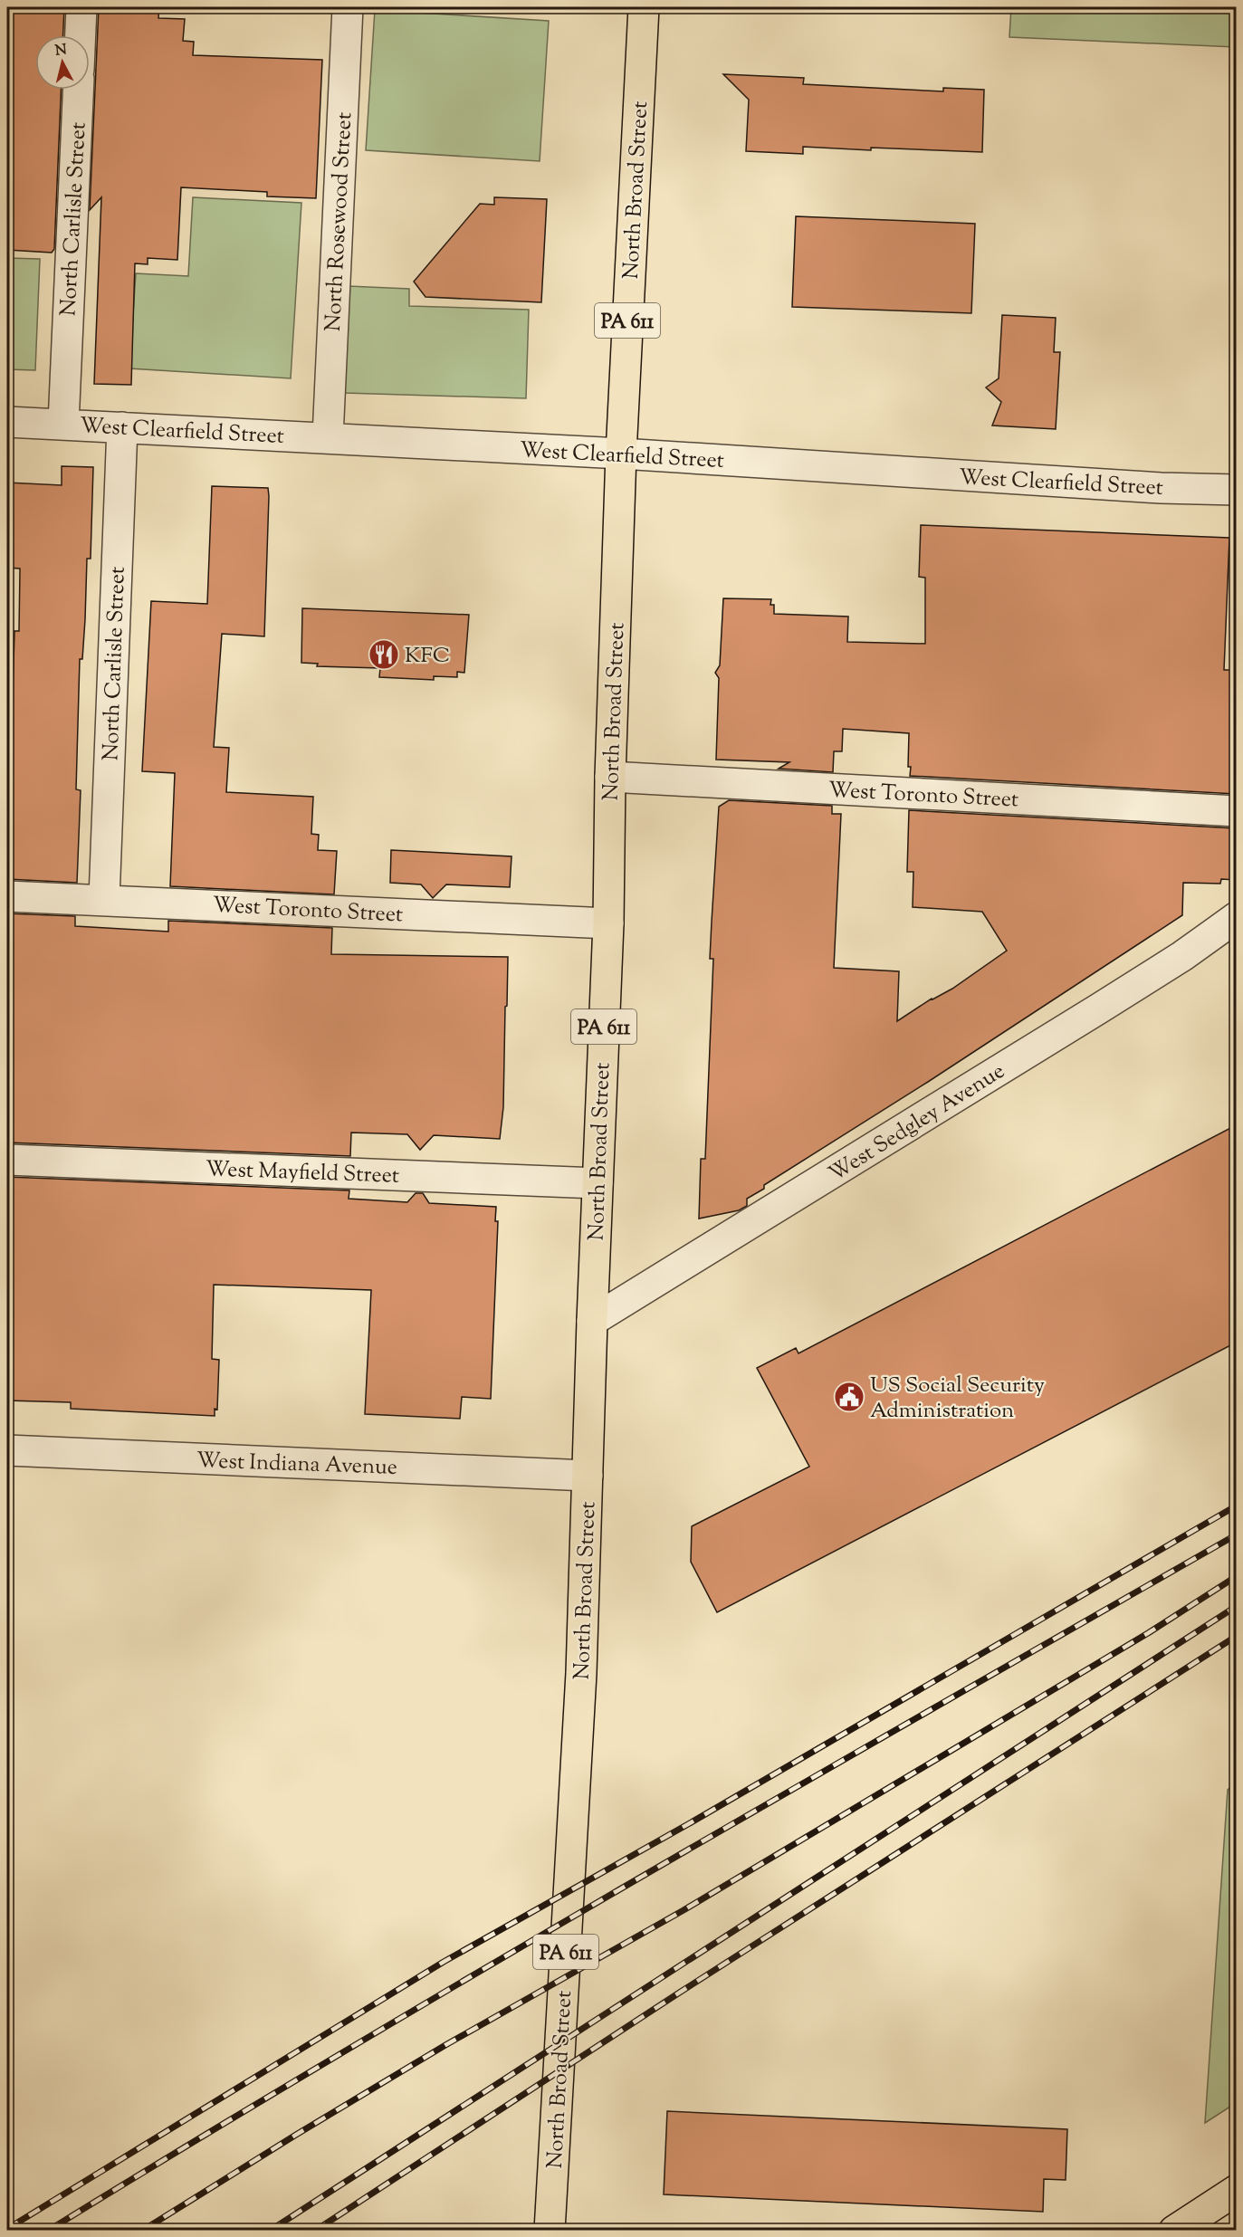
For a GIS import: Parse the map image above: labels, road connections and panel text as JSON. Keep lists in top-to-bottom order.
{
  "streets": {
    "main road": ["North Broad Street", "PA 611"],
    "street": [
      "North Carlisle Street",
      "North Rosewood Street",
      "West Clearfield Street",
      "West Toronto Street",
      "West Sedgley Avenue",
      "West Mayfield Street",
      "West Indiana Avenue"
    ]
  },
  "crossings": [
    ["North Broad Street", "West Clearfield Street"],
    ["North Broad Street", "West Toronto Street"],
    ["North Broad Street", "West Sedgley Avenue"],
    ["North Broad Street", "West Mayfield Street"],
    ["North Broad Street", "West Indiana Avenue"],
    ["North Carlisle Street", "West Clearfield Street"],
    ["North Carlisle Street", "West Toronto Street"],
    ["North Rosewood Street", "West Clearfield Street"]
  ],
  "places": {
    "restaurant": ["KFC"],
    "public building": ["US Social Security Administration"]
  },
  "north": "top"
}
